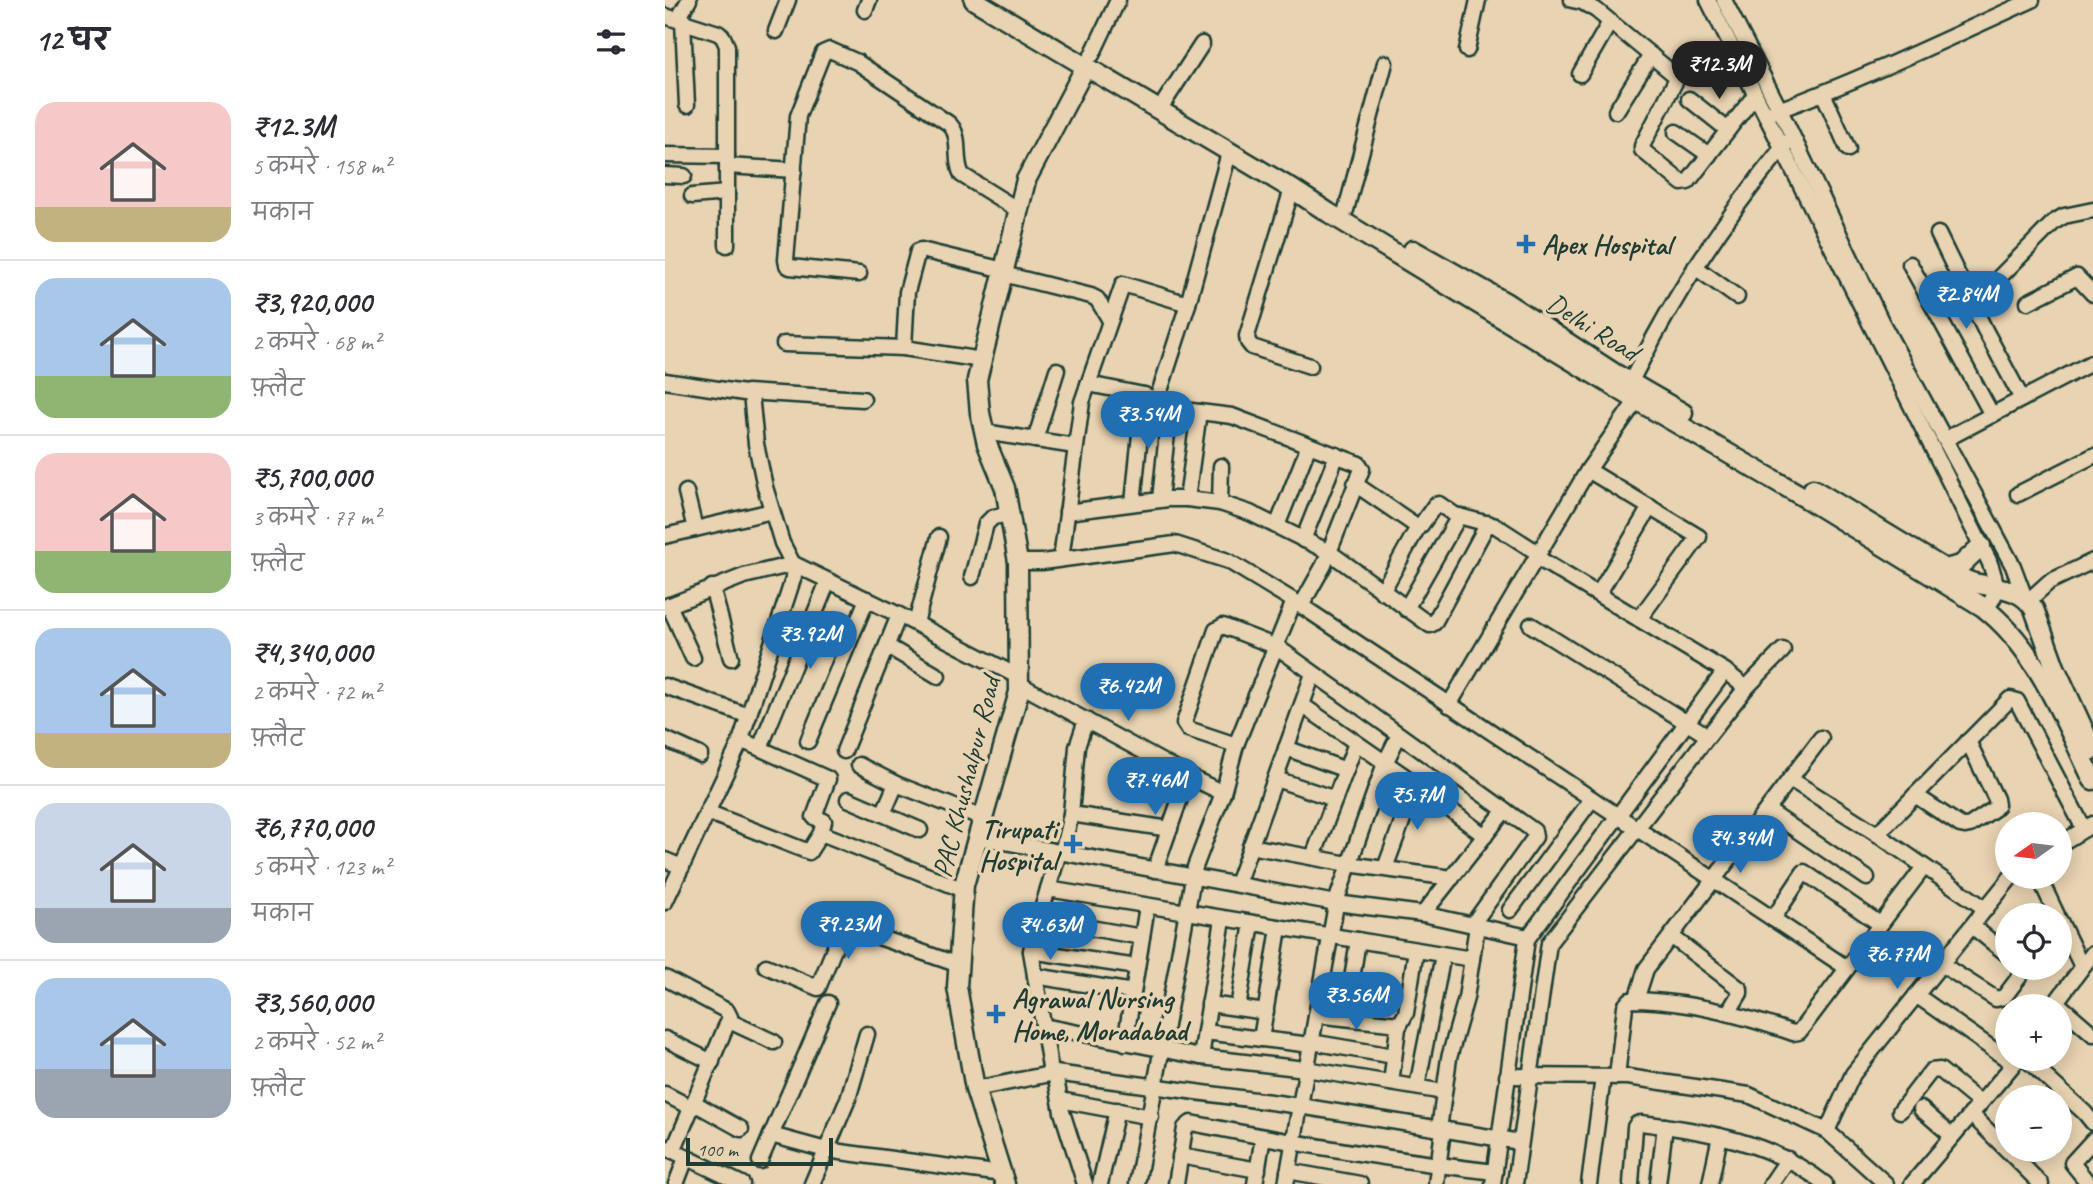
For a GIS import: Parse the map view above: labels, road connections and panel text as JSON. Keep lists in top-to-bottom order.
{
  "streets": {
    "main road": ["Delhi Road", "PAC Khushalpur Road"]
  },
  "crossings": [
    ["Delhi Road", "PAC Khushalpur Road"]
  ],
  "places": {
    "health": ["Apex Hospital", "Tirupati Hospital", "Agrawal Nursing Home, Moradabad"]
  },
  "scale_bar": "100 m",
  "north": "left",
  "page": {
    "heading": "12 घर",
    "price": [
      "₹12.3M",
      "₹2.84M",
      "₹3.54M",
      "₹3.92M",
      "₹6.42M",
      "₹7.46M",
      "₹5.7M",
      "₹4.34M",
      "₹9.23M",
      "₹4.63M",
      "₹6.77M",
      "₹3.56M"
    ],
    "list": [
      {
        "name": "₹12.3M",
        "note": "5 कमरे · 158 m² · मकान"
      },
      {
        "name": "₹3,920,000",
        "note": "2 कमरे · 68 m² · फ़्लैट"
      },
      {
        "name": "₹5,700,000",
        "note": "3 कमरे · 77 m² · फ़्लैट"
      },
      {
        "name": "₹4,340,000",
        "note": "2 कमरे · 72 m² · फ़्लैट"
      },
      {
        "name": "₹6,770,000",
        "note": "5 कमरे · 123 m² · मकान"
      },
      {
        "name": "₹3,560,000",
        "note": "2 कमरे · 52 m² · फ़्लैट"
      }
    ],
    "map_buttons": ["+", "−"],
    "scale": "100 m"
  }
}
